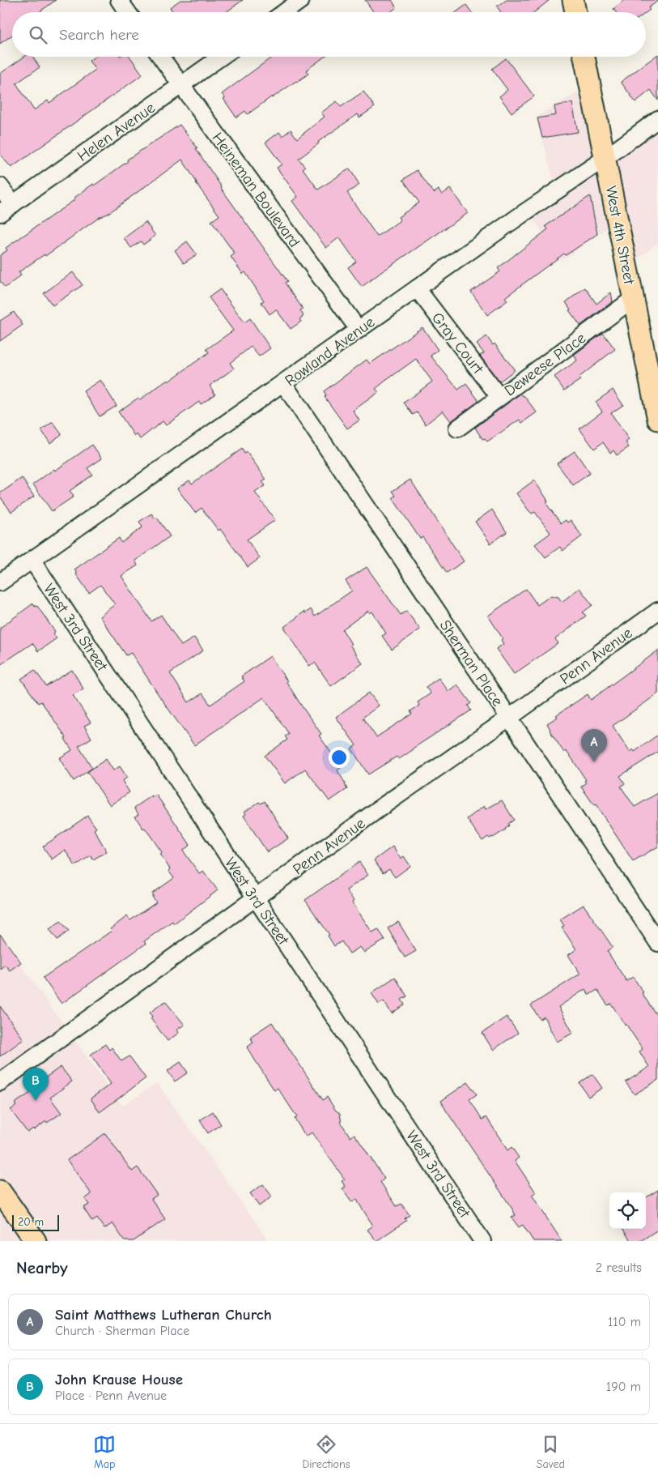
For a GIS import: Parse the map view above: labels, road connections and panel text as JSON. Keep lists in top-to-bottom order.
{
  "streets": {
    "main road": ["West 4th Street"],
    "street": [
      "Helen Avenue",
      "Heineman Boulevard",
      "Gray Court",
      "Rowland Avenue",
      "Deweese Place",
      "West 3rd Street",
      "Penn Avenue",
      "Sherman Place"
    ]
  },
  "crossings": [
    ["Helen Avenue", "Heineman Boulevard"],
    ["Heineman Boulevard", "Rowland Avenue"],
    ["West 4th Street", "Rowland Avenue"],
    ["West 4th Street", "Deweese Place"],
    ["Gray Court", "Rowland Avenue"],
    ["Gray Court", "Deweese Place"],
    ["Rowland Avenue", "West 3rd Street"],
    ["Rowland Avenue", "Sherman Place"],
    ["West 3rd Street", "Penn Avenue"],
    ["Penn Avenue", "Sherman Place"]
  ],
  "scale_bar": "20 m",
  "page": {
    "search": "Search here",
    "pins": ["A", "B"],
    "scale": "20 m",
    "heading": ["Nearby", "2 results"],
    "list": [
      {
        "mark": "A",
        "name": "Saint Matthews Lutheran Church",
        "note": "Church · Sherman Place",
        "value": "110 m"
      },
      {
        "mark": "B",
        "name": "John Krause House",
        "note": "Place · Penn Avenue",
        "value": "190 m"
      }
    ],
    "nav": ["Map", "Directions", "Saved"]
  }
}
